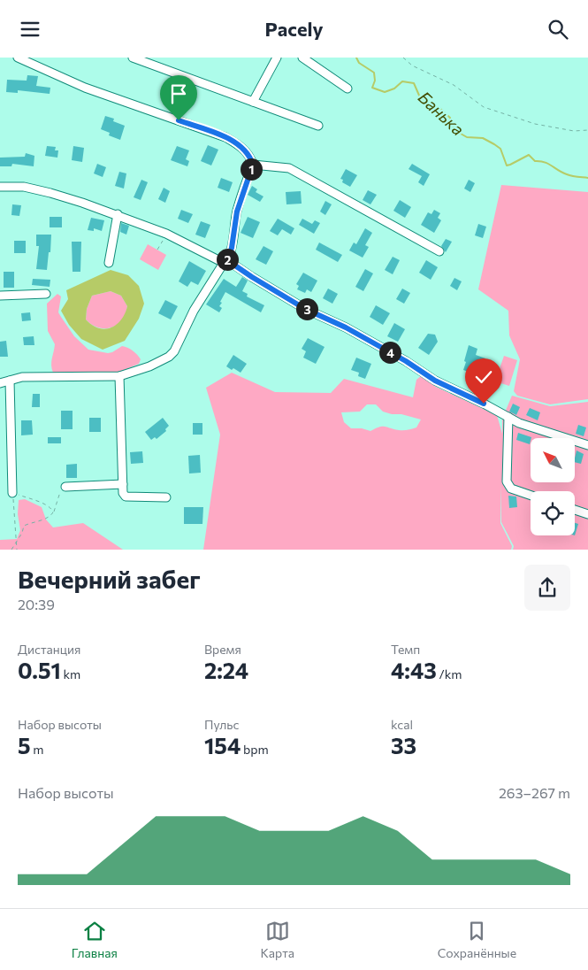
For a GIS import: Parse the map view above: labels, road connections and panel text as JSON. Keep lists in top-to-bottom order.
{
  "water": ["Банька"],
  "north": "top left",
  "page": {
    "header": "Pacely",
    "pins": [
      "1",
      "2",
      "3",
      "4"
    ],
    "heading": ["Вечерний забег", "20:39"],
    "stats": [
      ["Дистанция", "0.51 km"],
      ["Время", "2:24"],
      ["Темп", "4:43 /km"],
      ["Набор высоты", "5 m"],
      ["Пульс", "154 bpm"],
      ["kcal", "33"]
    ],
    "chart": ["Набор высоты", "263–267 m"],
    "tabs": ["Главная", "Карта", "Сохранённые"]
  }
}
